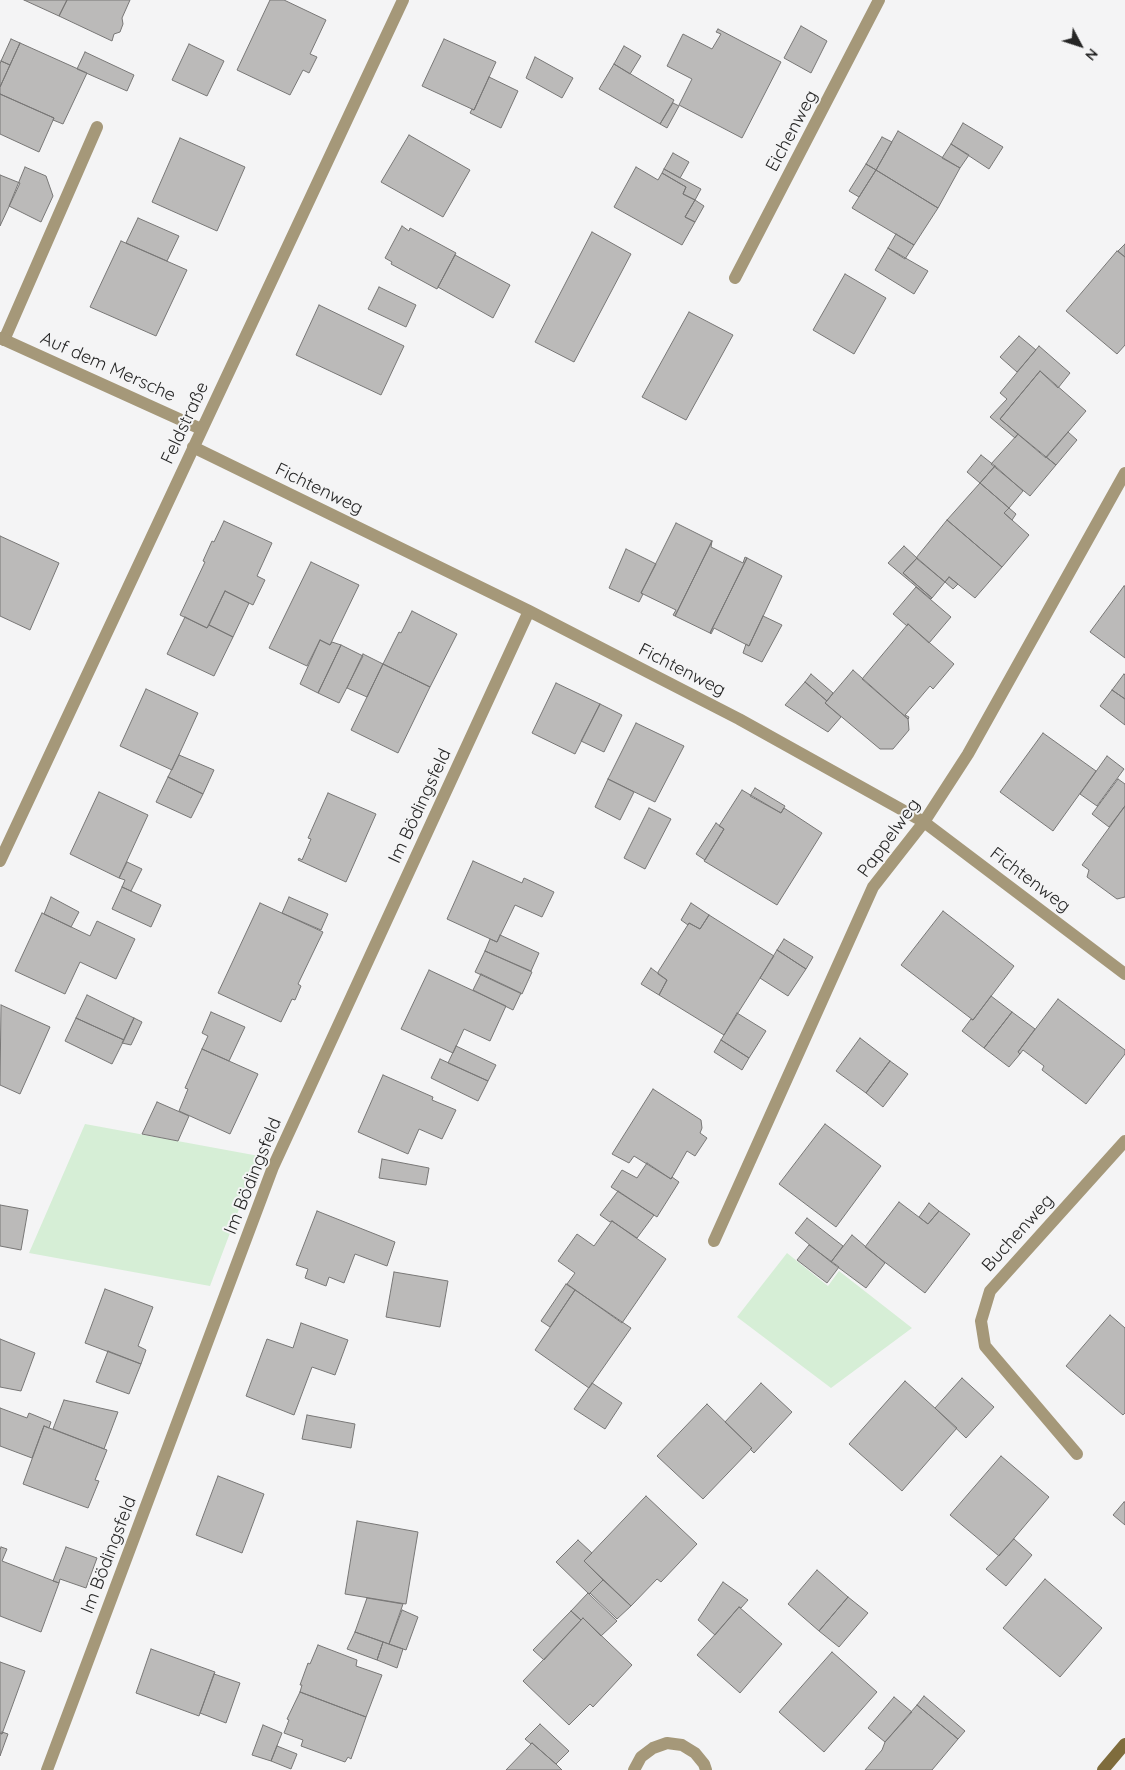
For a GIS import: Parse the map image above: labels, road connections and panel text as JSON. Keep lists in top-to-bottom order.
{
  "streets": {
    "street": [
      "Eichenweg",
      "Auf dem Mersche",
      "Feldstraße",
      "Fichtenweg",
      "Im Bödingsfeld",
      "Pappelweg",
      "Buchenweg"
    ]
  },
  "crossings": [
    ["Auf dem Mersche", "Feldstraße"],
    ["Feldstraße", "Fichtenweg"],
    ["Fichtenweg", "Im Bödingsfeld"],
    ["Fichtenweg", "Pappelweg"]
  ],
  "north": "bottom right"
}
